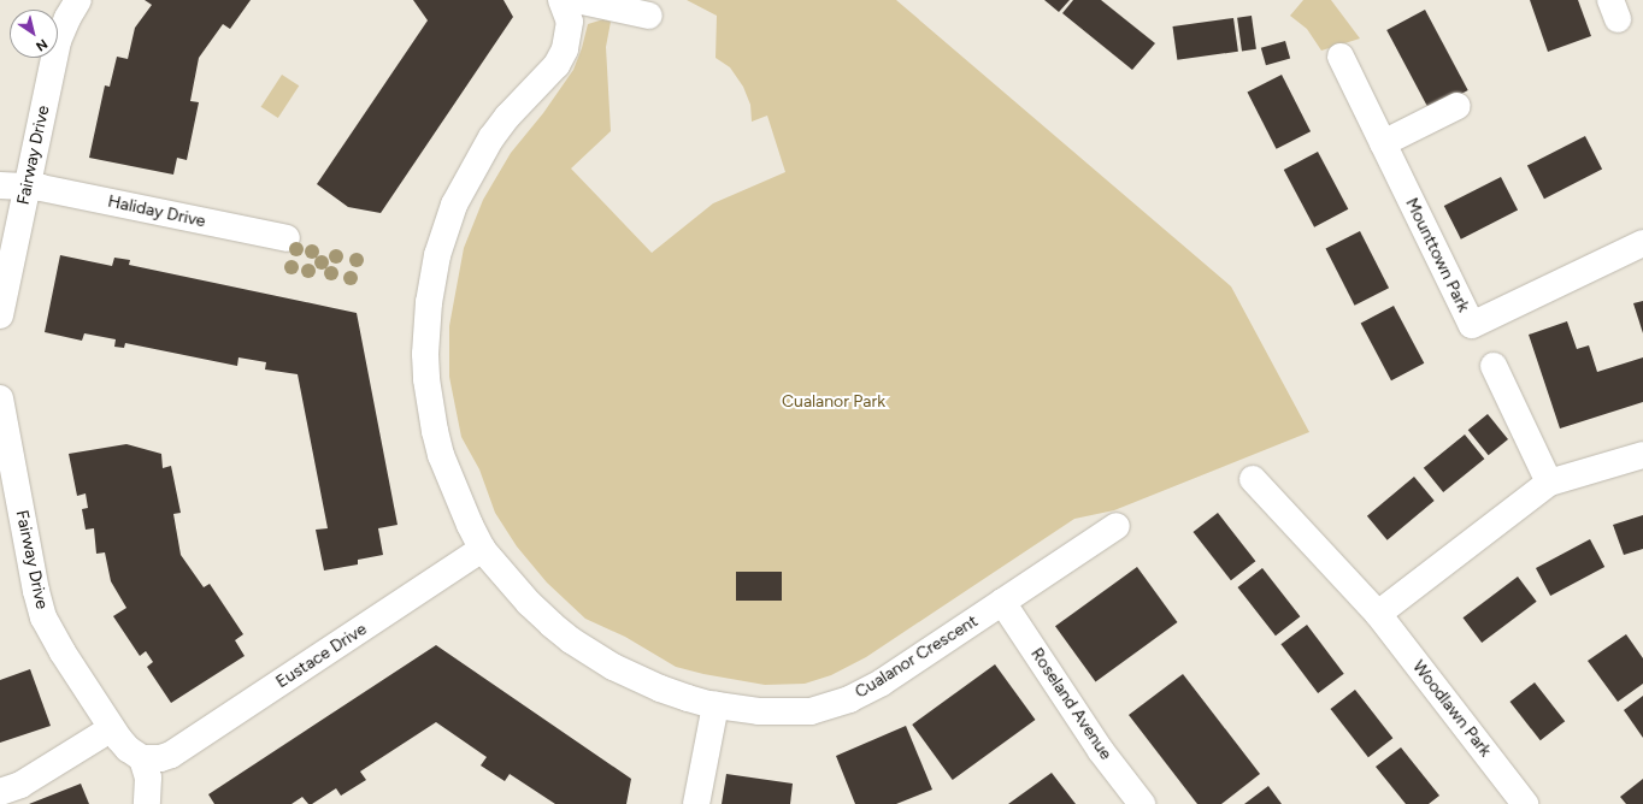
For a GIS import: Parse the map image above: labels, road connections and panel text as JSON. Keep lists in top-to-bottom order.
{
  "streets": {
    "street": [
      "Fairway Drive",
      "Haliday Drive",
      "Mounttown Park",
      "Eustace Drive",
      "Cualanor Crescent",
      "Roseland Avenue",
      "Woodlawn Park"
    ]
  },
  "crossings": [
    ["Fairway Drive", "Haliday Drive"],
    ["Fairway Drive", "Eustace Drive"],
    ["Eustace Drive", "Cualanor Crescent"],
    ["Cualanor Crescent", "Roseland Avenue"]
  ],
  "parks": ["Cualanor Park"],
  "north": "bottom right"
}
